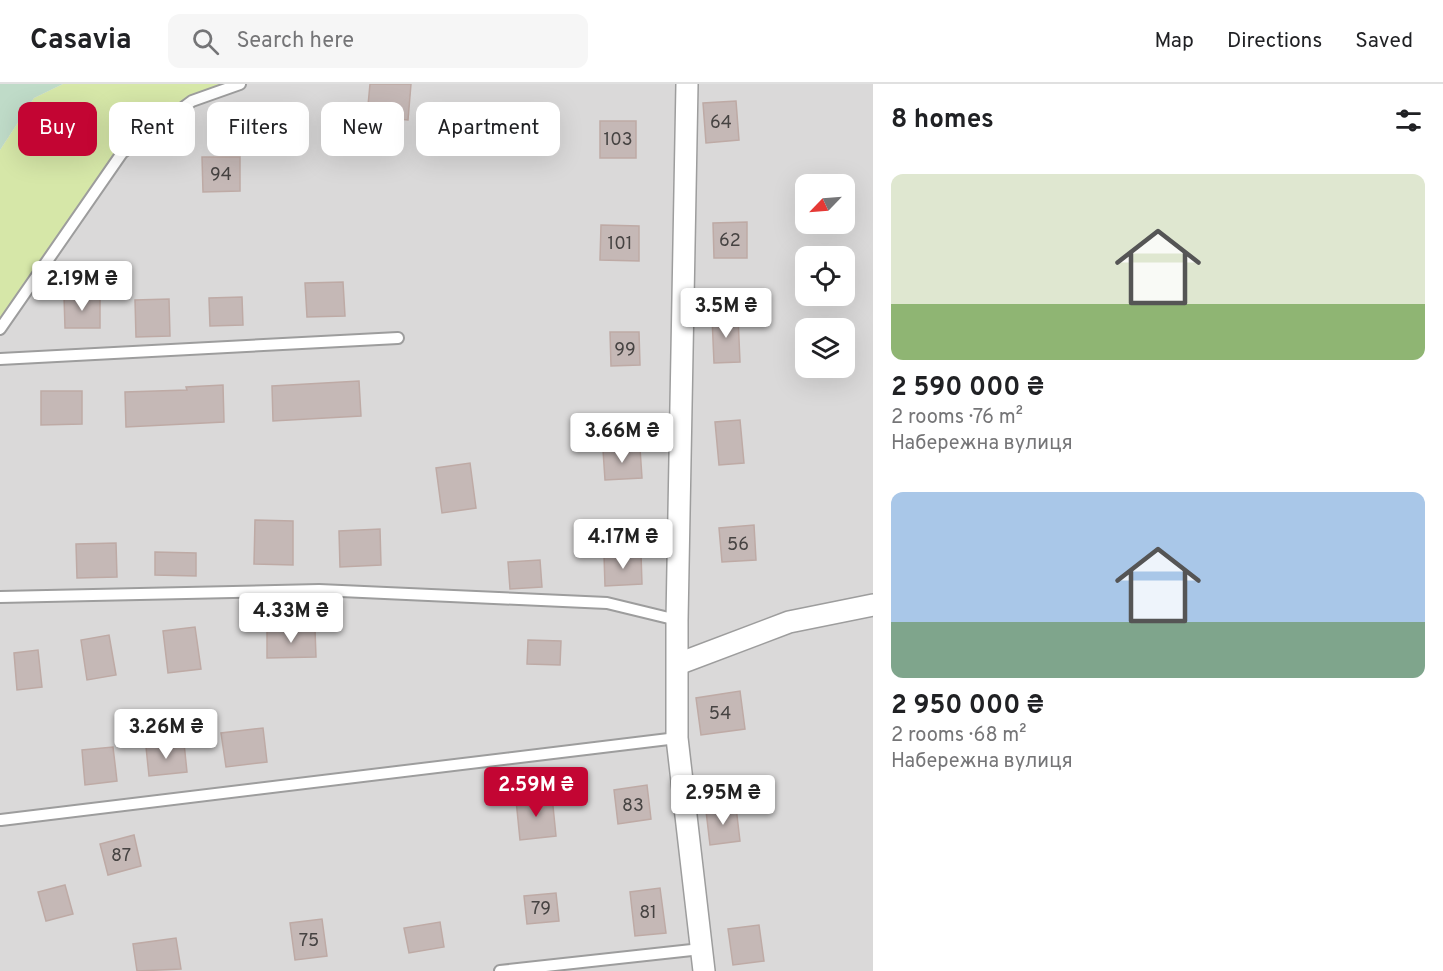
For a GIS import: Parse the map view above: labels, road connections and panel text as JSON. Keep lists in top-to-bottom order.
{
  "house_numbers": [
    "64",
    "103",
    "94",
    "62",
    "101",
    "99",
    "56",
    "54",
    "83",
    "87",
    "79",
    "81",
    "75"
  ],
  "north": "bottom left",
  "page": {
    "header": "Casavia",
    "search": "Search here",
    "nav": ["Map", "Directions", "Saved"],
    "heading": "8 homes",
    "chip": [
      "Buy",
      "Rent",
      "Filters",
      "New",
      "Apartment"
    ],
    "list": [
      {
        "name": "2 590 000 ₴",
        "note": "2 rooms · 76 m² · Набережна вулиця"
      },
      {
        "name": "2 950 000 ₴",
        "note": "2 rooms · 68 m² · Набережна вулиця"
      }
    ],
    "price": [
      "2.19M ₴",
      "3.5M ₴",
      "3.66M ₴",
      "4.17M ₴",
      "4.33M ₴",
      "3.26M ₴",
      "2.59M ₴",
      "2.95M ₴"
    ]
  }
}
